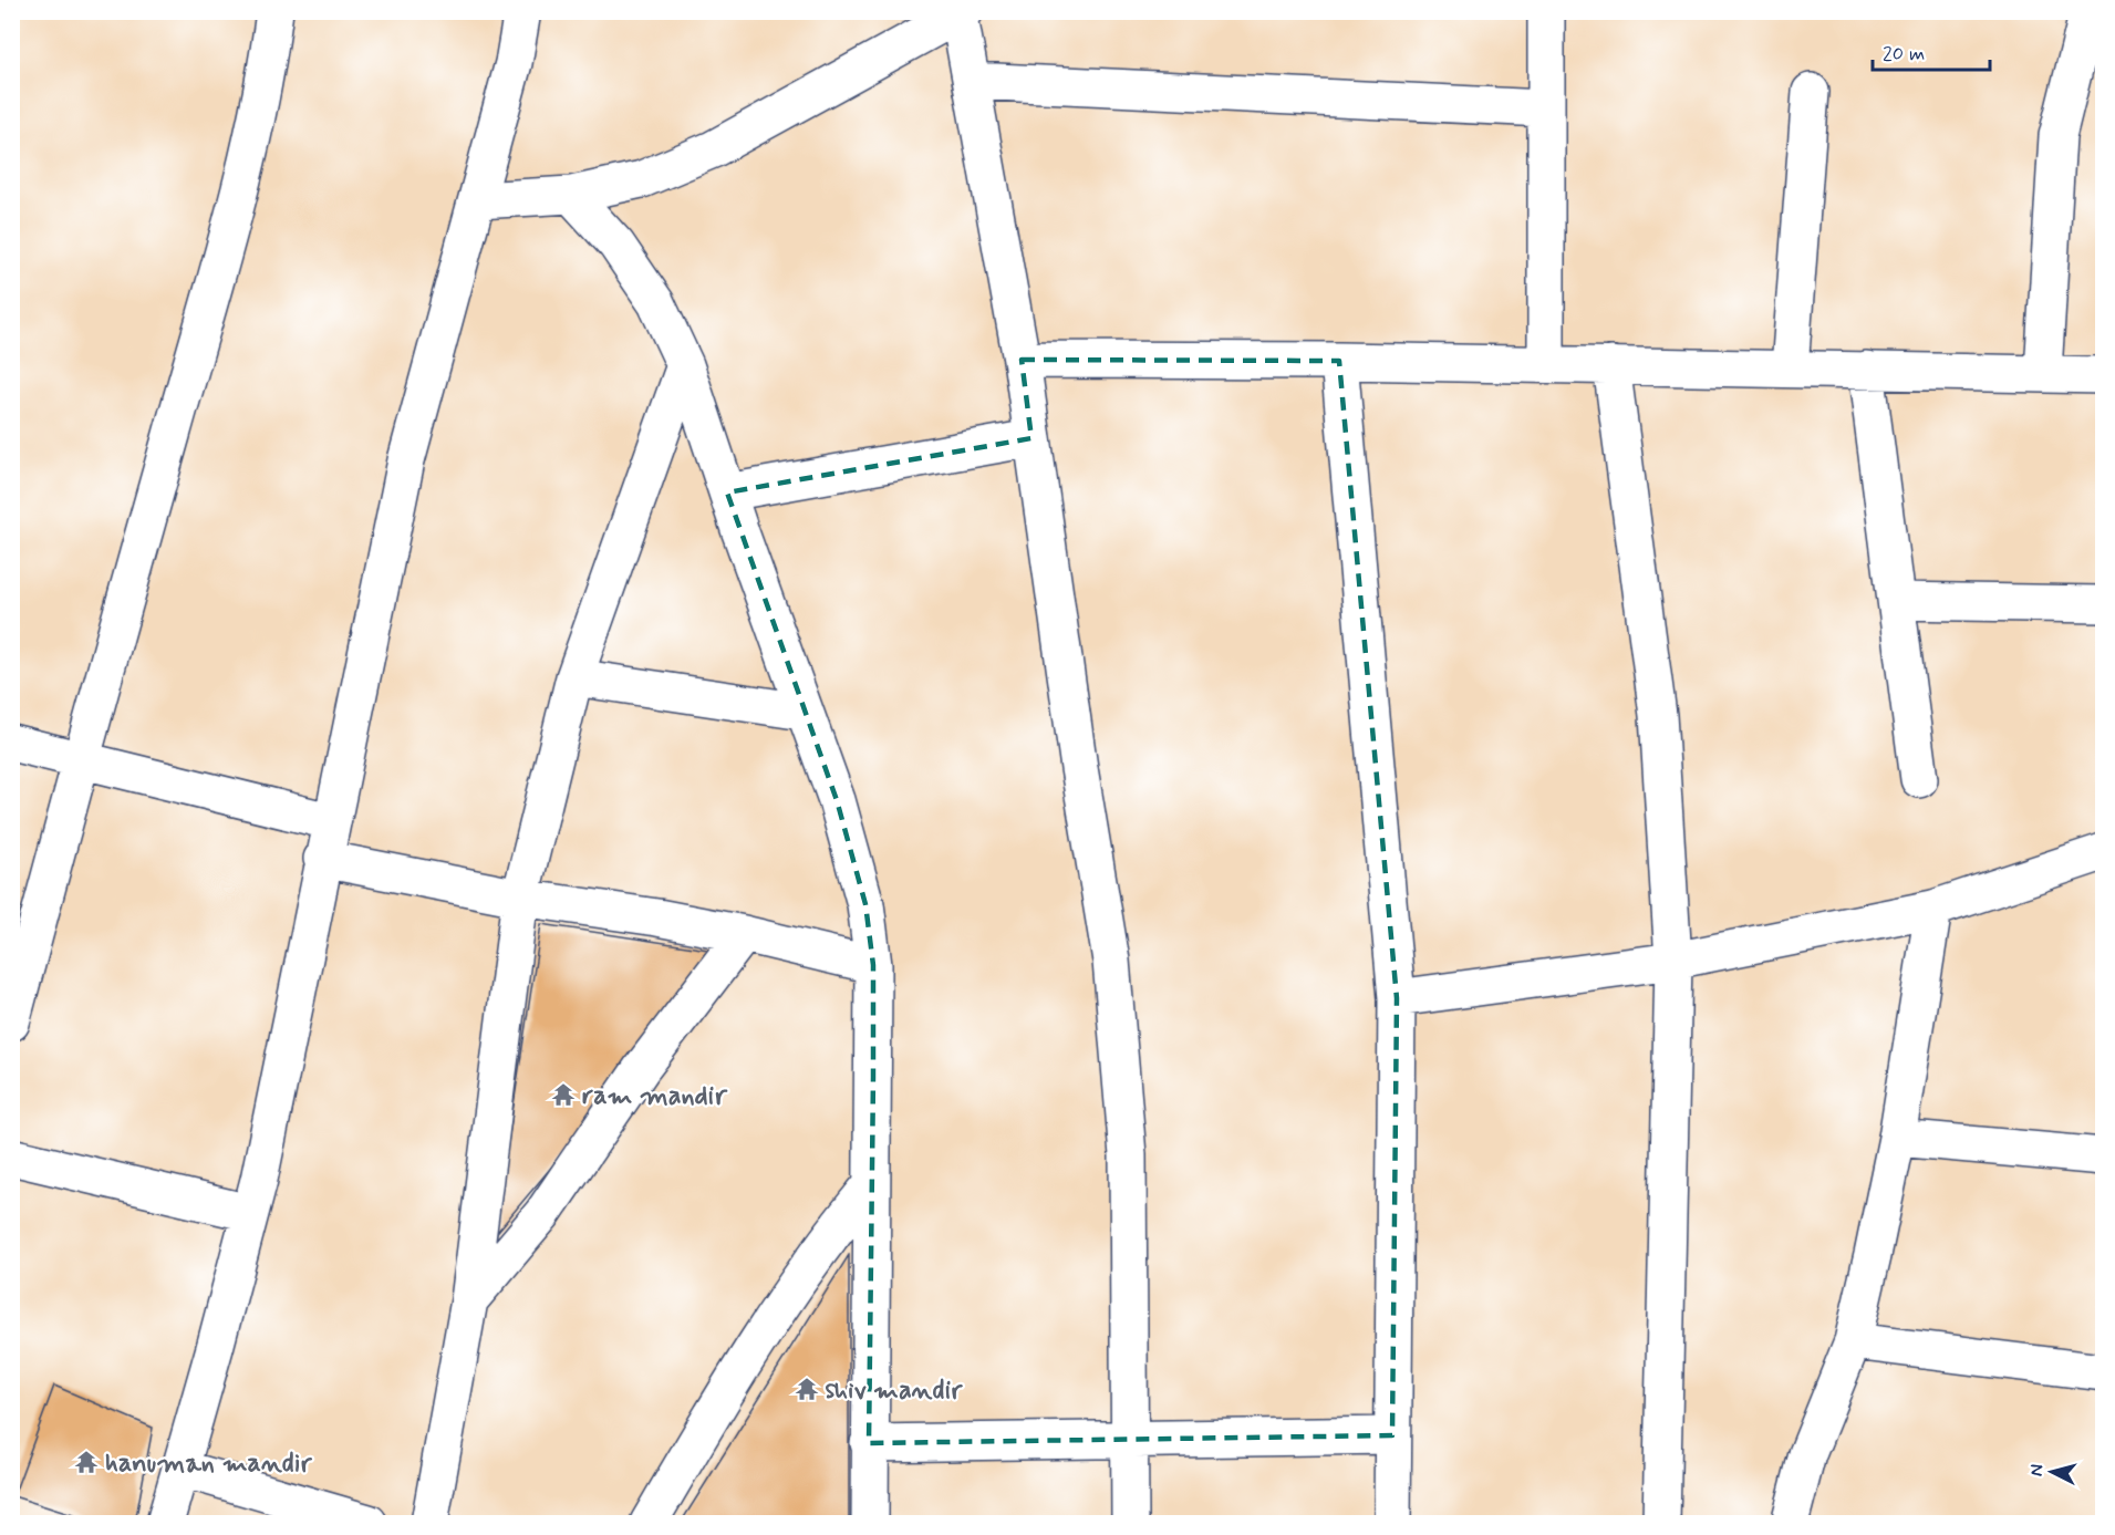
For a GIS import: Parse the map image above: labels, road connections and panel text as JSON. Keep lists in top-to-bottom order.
{
  "places": {
    "temple": ["ram mandir", "shiv mandir", "hanuman mandir"]
  },
  "scale_bar": "20 m",
  "north": "left"
}
